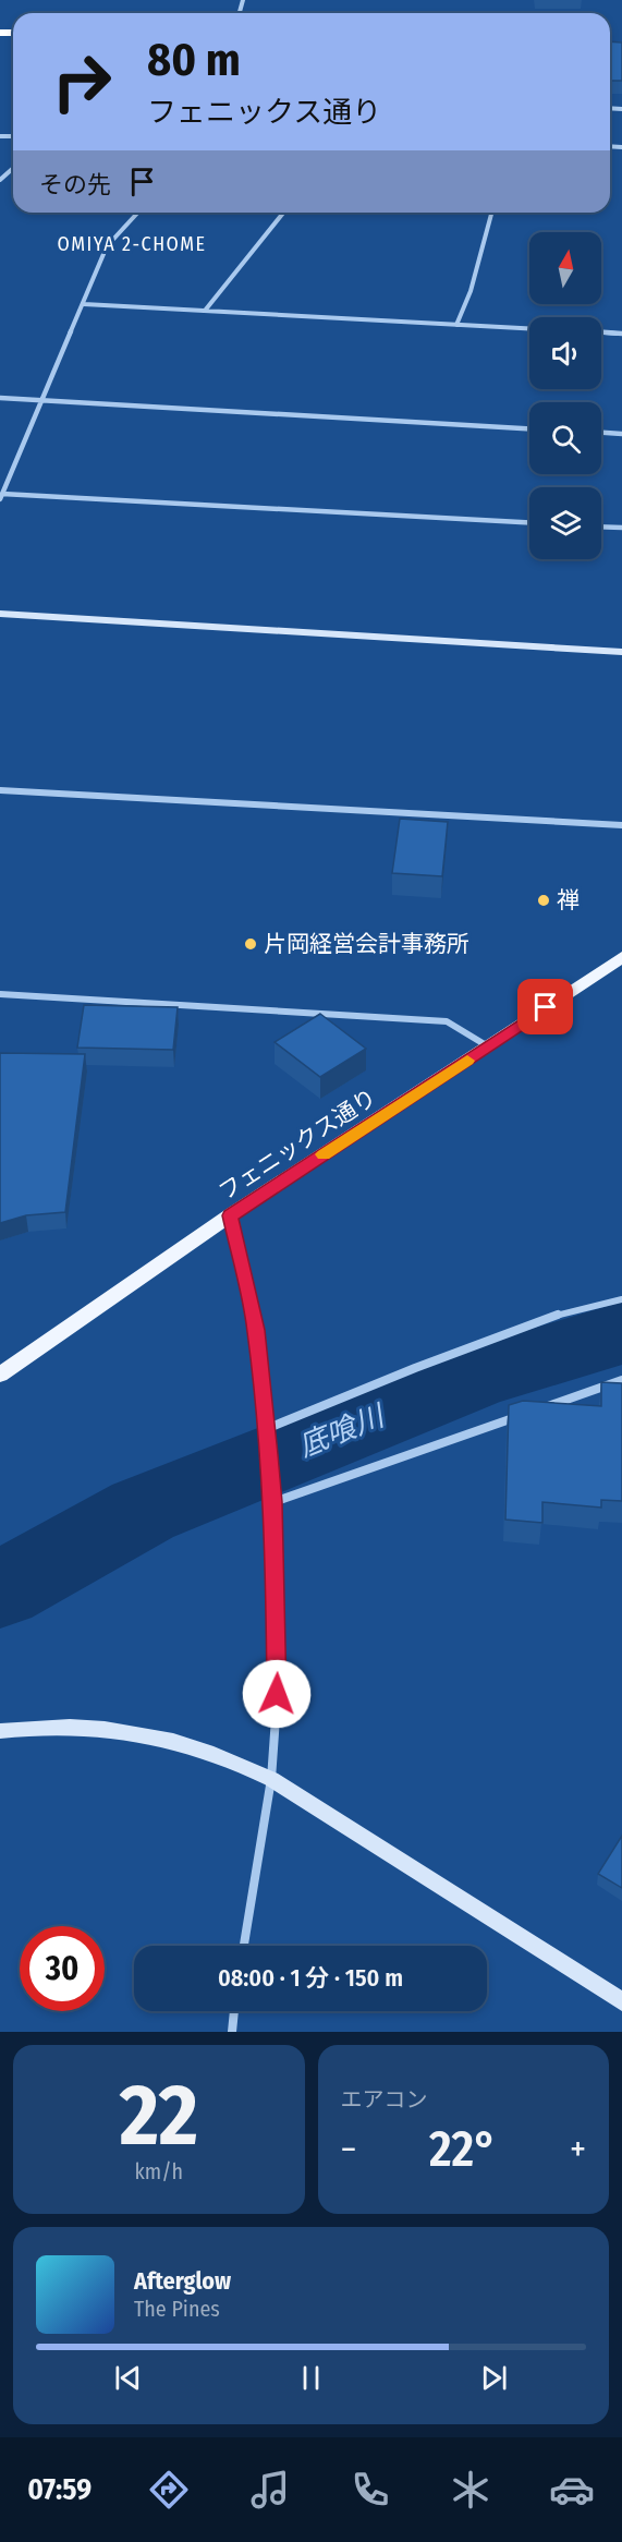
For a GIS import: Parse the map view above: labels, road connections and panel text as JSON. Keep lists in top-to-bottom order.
{
  "streets": {
    "main road": ["フェニックス通り"]
  },
  "districts": ["OMIYA 2-CHOME"],
  "water": ["底喰川"],
  "places": ["禅", "片岡経営会計事務所"],
  "north": "top",
  "page": {
    "turn": ["80 m", "フェニックス通り"],
    "then": "その先",
    "limit": "30",
    "trip": "08:00 · 1 分 · 150 m",
    "tile": [
      ["22", "km/h"],
      "エアコン"
    ],
    "heat": ["−", "22°", "+"],
    "song": ["Afterglow", "The Pines"],
    "tabs": "07:59"
  }
}
